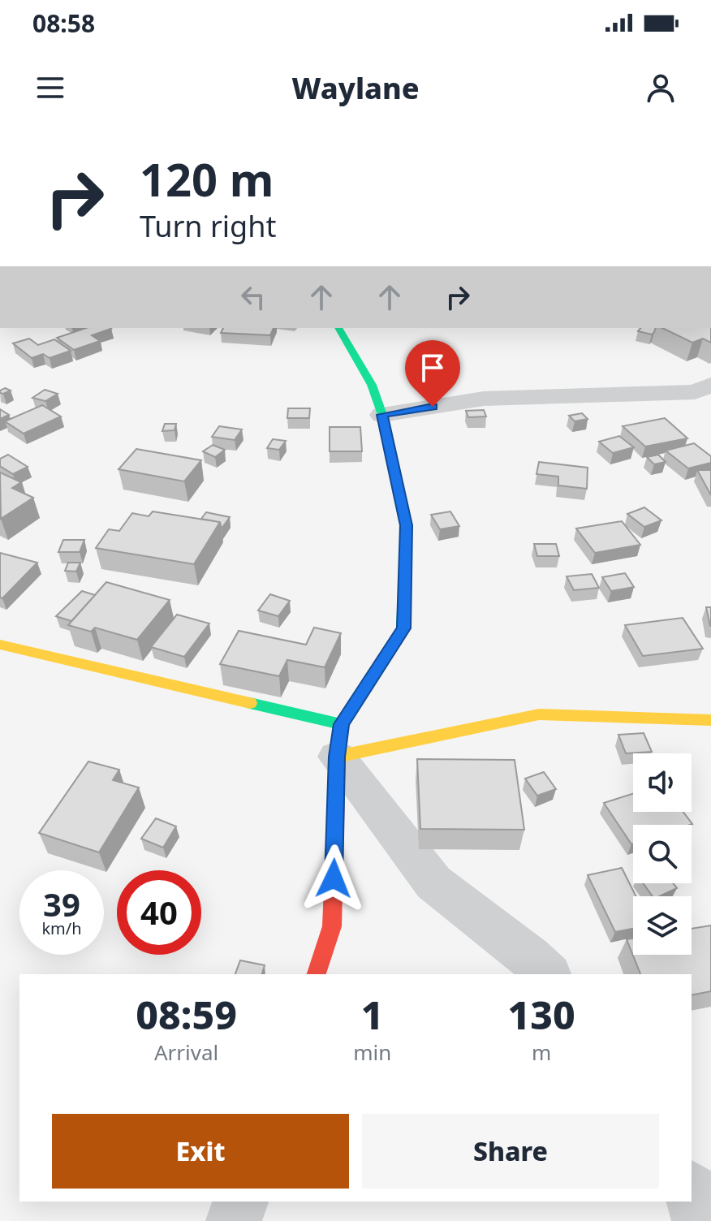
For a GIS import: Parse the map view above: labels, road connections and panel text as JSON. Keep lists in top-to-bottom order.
{
  "page": {
    "status": "08:58",
    "header": "Waylane",
    "turn": ["120 m", "Turn right"],
    "speed": "39 km/h",
    "limit": "40",
    "eta": [
      "08:59",
      "Arrival",
      "1",
      "min",
      "130",
      "m"
    ],
    "buttons": ["Exit", "Share"]
  }
}
